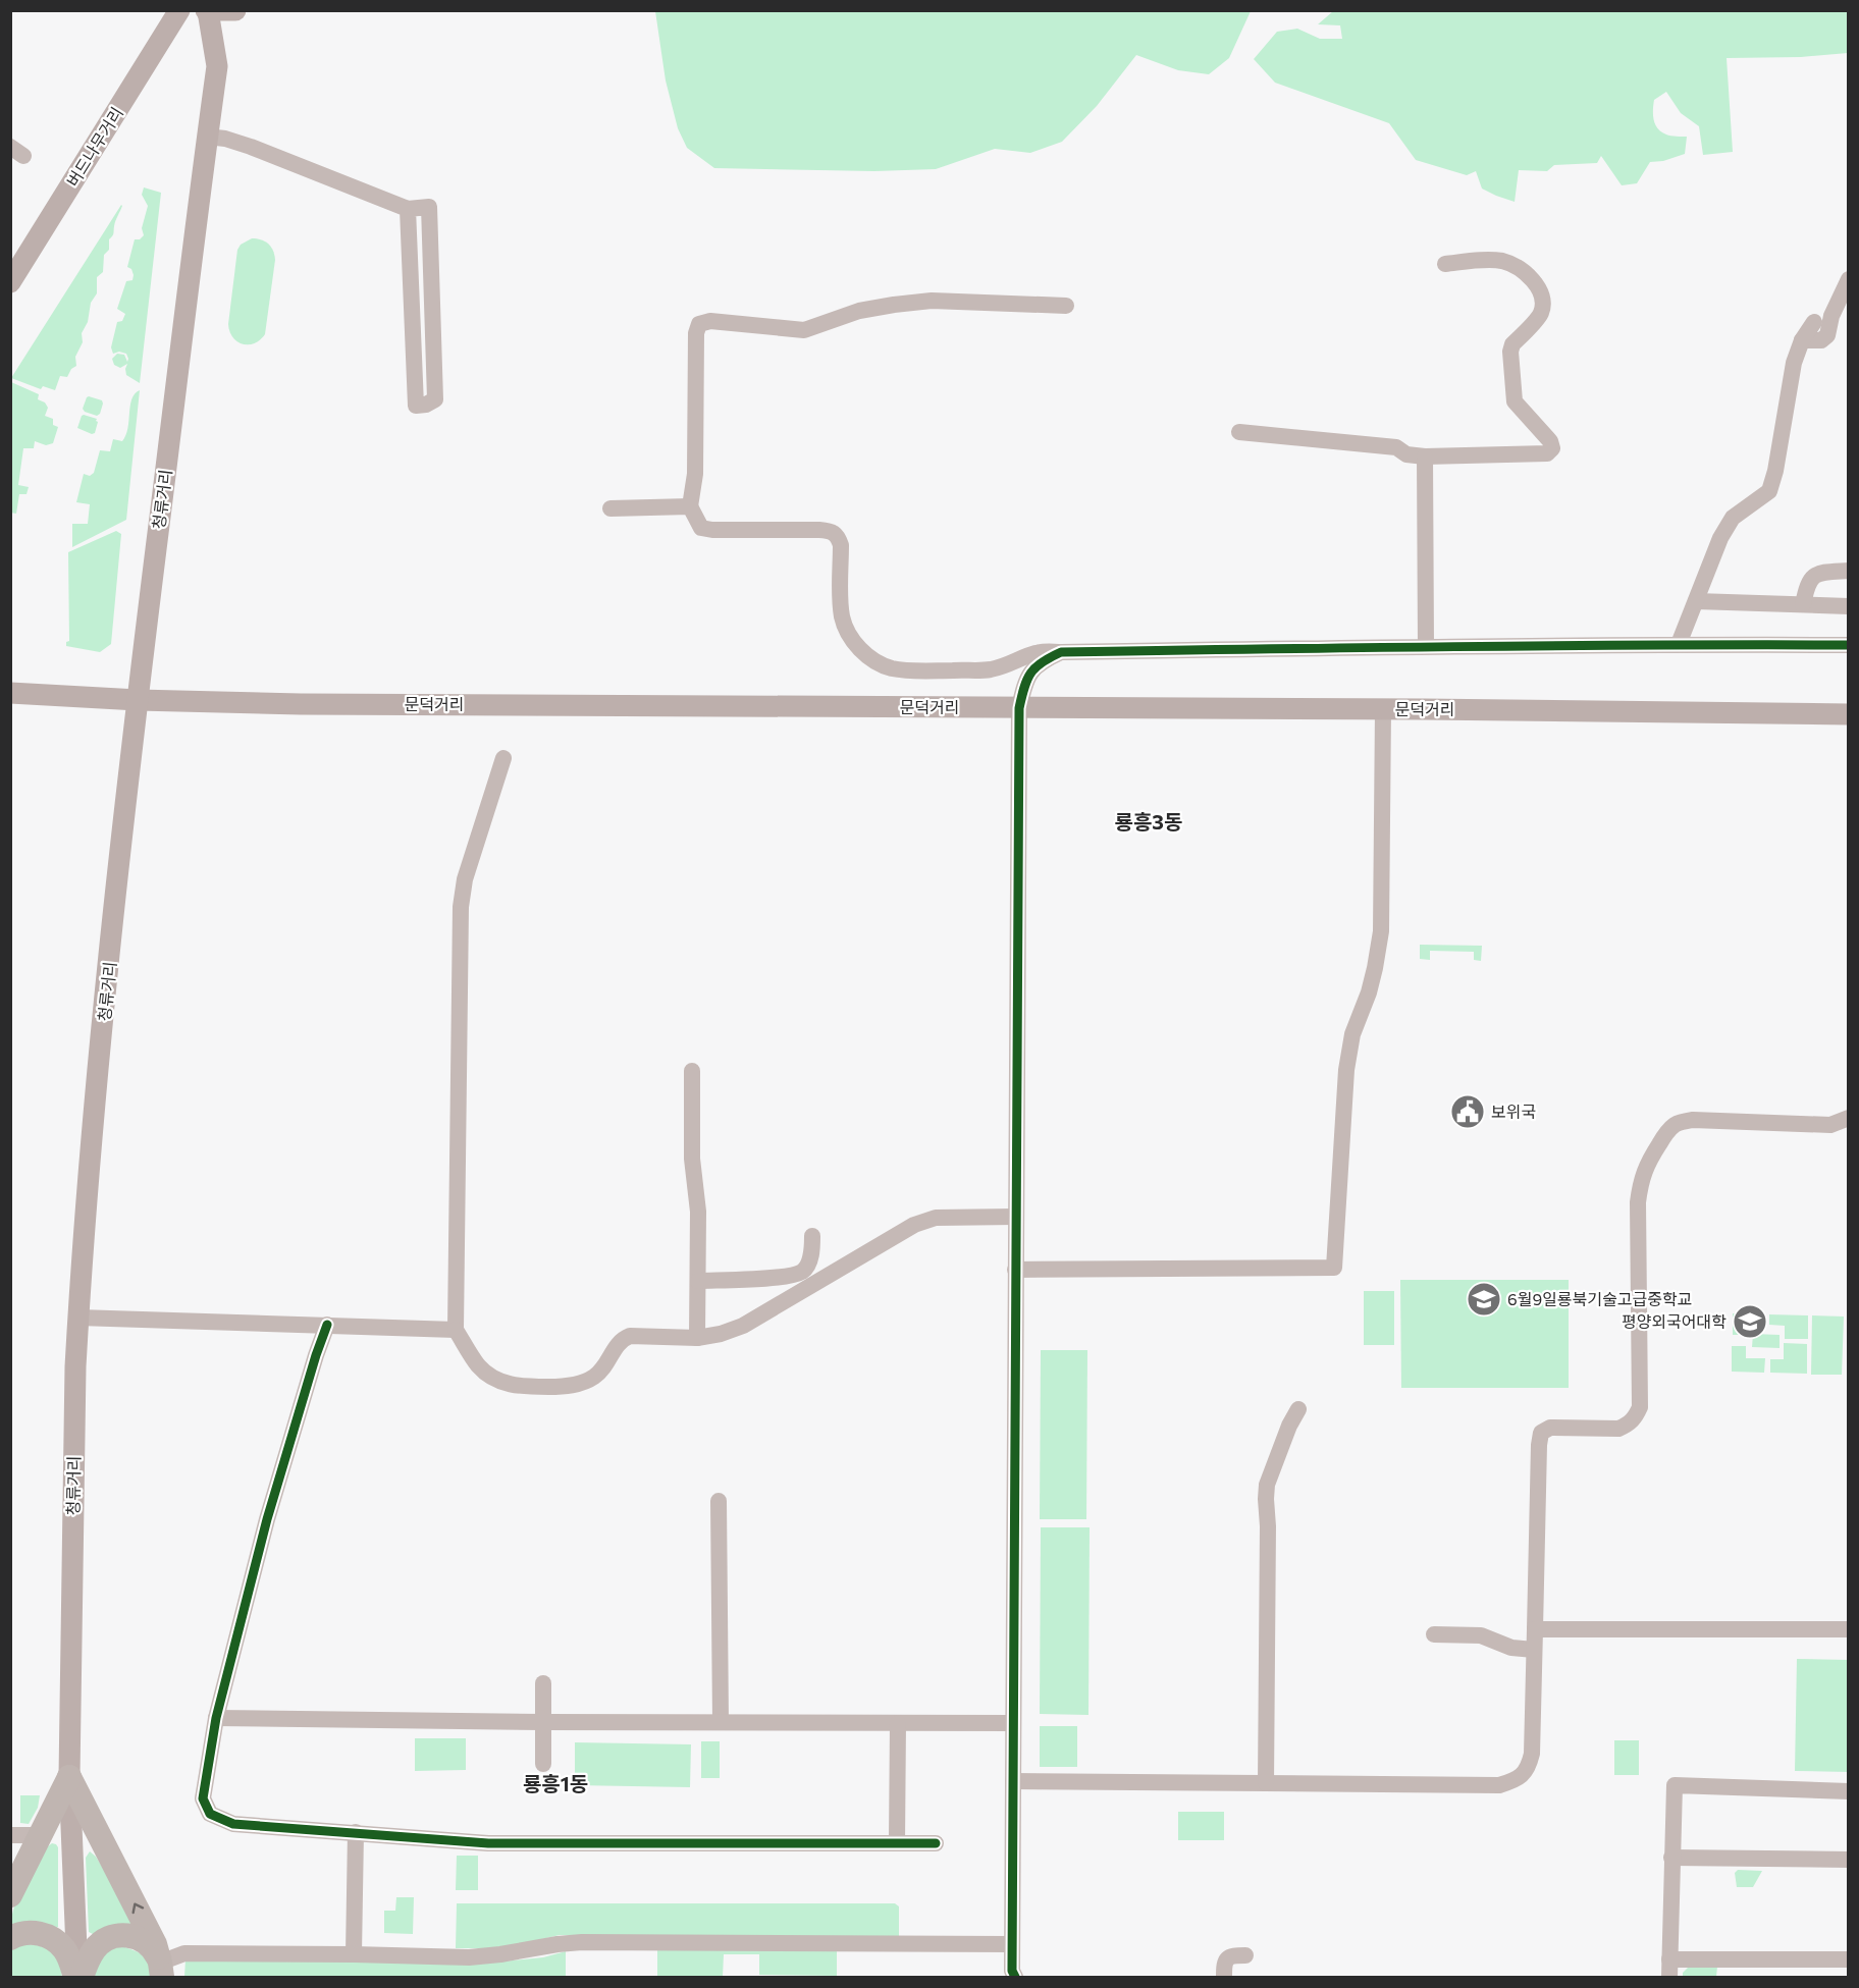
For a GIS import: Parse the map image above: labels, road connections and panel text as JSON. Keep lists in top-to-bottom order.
{
  "streets": {
    "main road": ["버드나무거리", "청류거리", "문덕거리"]
  },
  "crossings": [
    ["청류거리", "문덕거리"]
  ],
  "districts": ["룡흥3동", "룡흥1동"],
  "places": {
    "public building": ["보위국"],
    "school or university": ["6월9일룡북기술고급중학교", "평양외국어대학"]
  }
}
